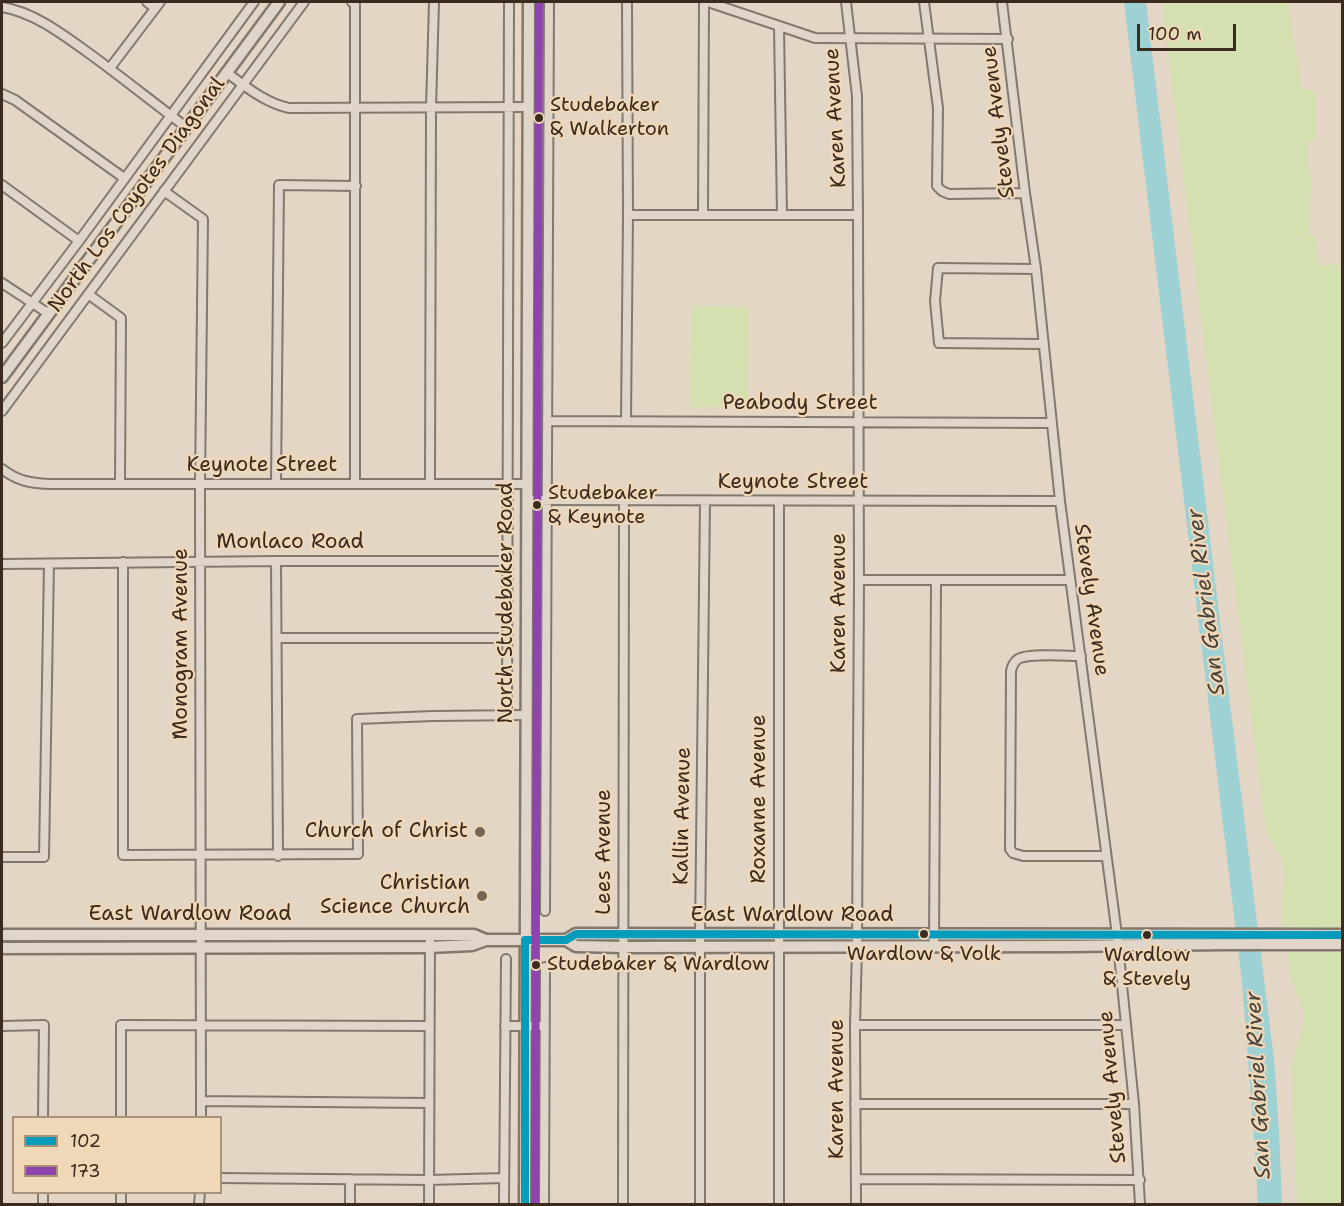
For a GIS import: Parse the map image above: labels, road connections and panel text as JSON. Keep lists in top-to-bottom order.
{
  "streets": {
    "main road": ["North Los Coyotes Diagonal", "North Studebaker Road", "East Wardlow Road"],
    "street": [
      "Karen Avenue",
      "Stevely Avenue",
      "Peabody Street",
      "Keynote Street",
      "Monlaco Road",
      "Monogram Avenue",
      "Roxanne Avenue",
      "Kallin Avenue",
      "Lees Avenue"
    ]
  },
  "crossings": [
    ["Karen Avenue", "Peabody Street"],
    ["Karen Avenue", "Keynote Street"],
    ["Karen Avenue", "East Wardlow Road"],
    ["Stevely Avenue", "Peabody Street"],
    ["Stevely Avenue", "Keynote Street"],
    ["Stevely Avenue", "East Wardlow Road"],
    ["North Los Coyotes Diagonal", "Monogram Avenue"],
    ["Peabody Street", "North Studebaker Road"],
    ["Keynote Street", "North Studebaker Road"],
    ["Keynote Street", "Monogram Avenue"],
    ["Keynote Street", "Roxanne Avenue"],
    ["Keynote Street", "Kallin Avenue"],
    ["Keynote Street", "Lees Avenue"],
    ["Monlaco Road", "North Studebaker Road"],
    ["Monlaco Road", "Monogram Avenue"],
    ["North Studebaker Road", "East Wardlow Road"],
    ["Monogram Avenue", "East Wardlow Road"],
    ["Roxanne Avenue", "East Wardlow Road"],
    ["Kallin Avenue", "East Wardlow Road"],
    ["Lees Avenue", "East Wardlow Road"]
  ],
  "water": ["San Gabriel River"],
  "places": [
    "Studebaker & Walkerton",
    "Studebaker & Keynote",
    "Church of Christ",
    "Christian Science Church",
    "Wardlow & Volk",
    "Wardlow & Stevely",
    "Studebaker & Wardlow"
  ],
  "lines": ["transit line 173", "transit line 102"],
  "legend": ["102", "173"],
  "scale_bar": "100 m"
}
